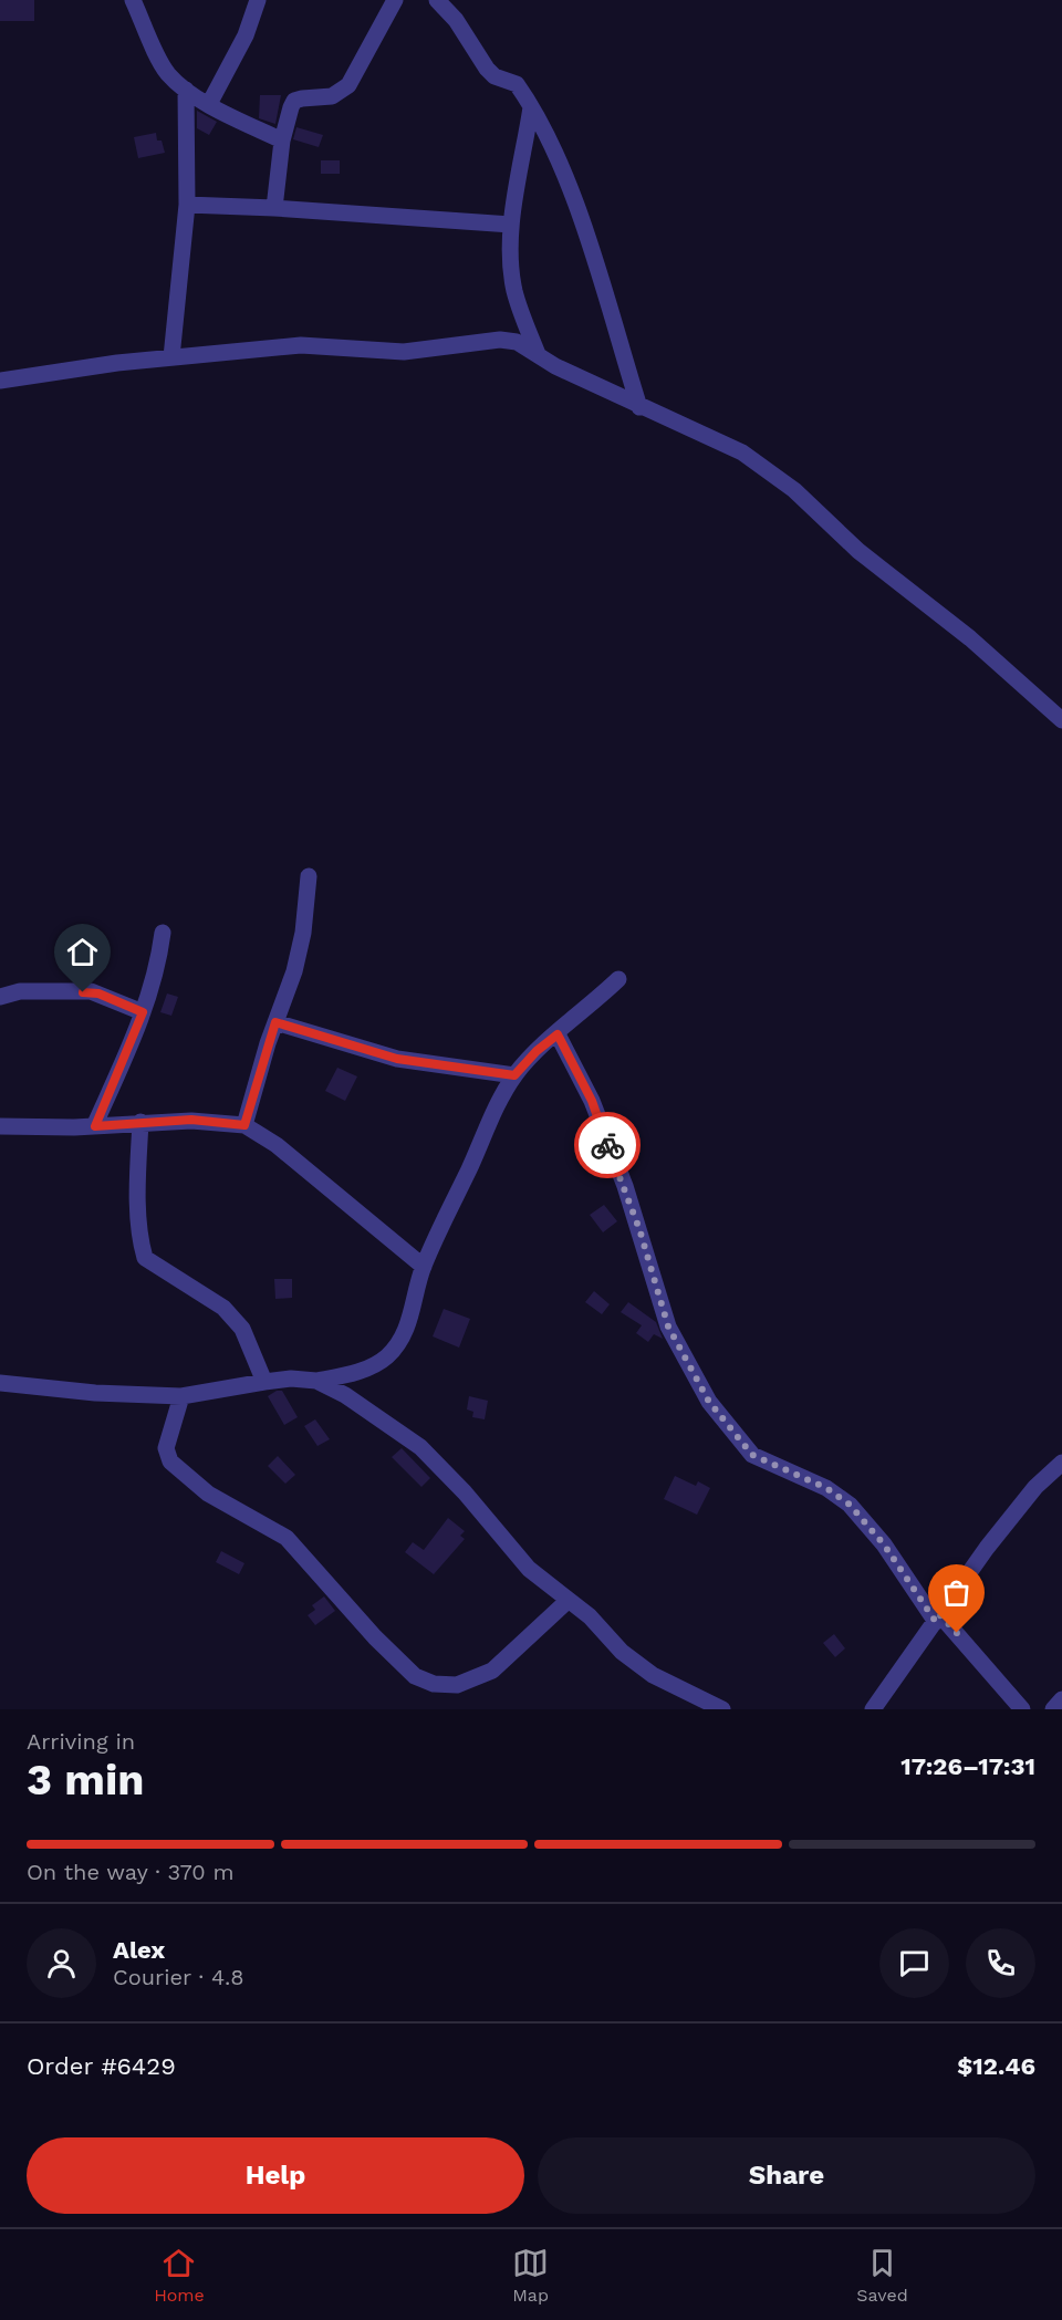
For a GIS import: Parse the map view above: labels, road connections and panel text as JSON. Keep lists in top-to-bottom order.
{
  "page": {
    "heading": ["3 min", "Arriving in", "17:26–17:31"],
    "panel": [
      "Alex",
      "Courier · 4.8",
      "Order #6429",
      "$12.46"
    ],
    "bar": "On the way · 370 m",
    "buttons": ["Help", "Share"],
    "tabs": ["Home", "Map", "Saved"]
  }
}
